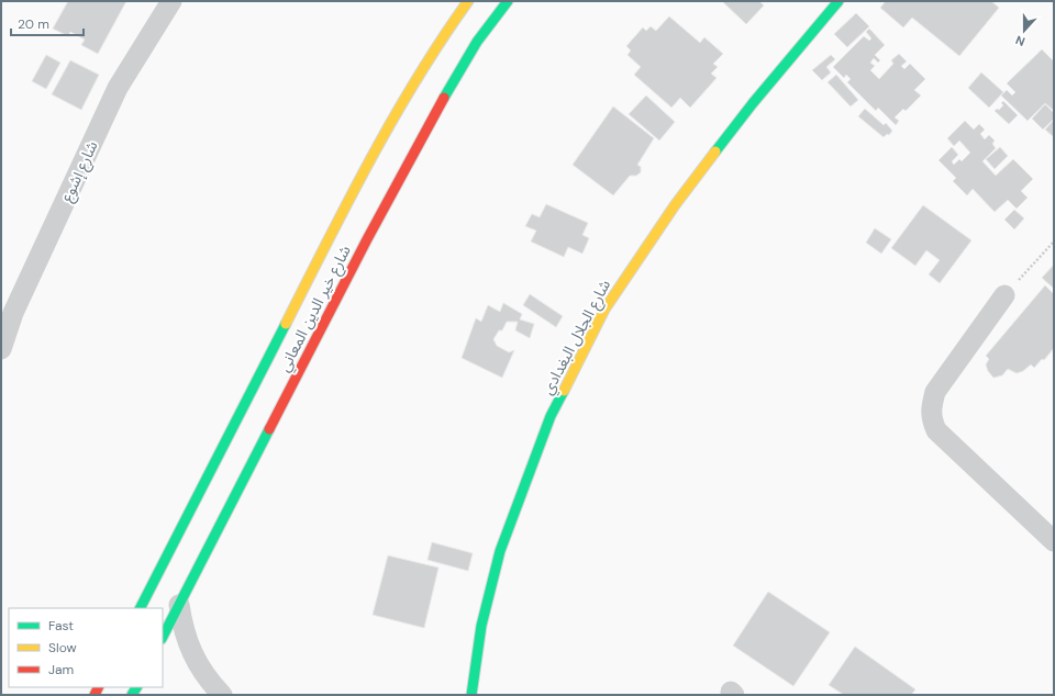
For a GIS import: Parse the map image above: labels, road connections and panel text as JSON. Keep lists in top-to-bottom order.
{
  "streets": {
    "street": ["شارع إشوع", "شارع خير الدين المعاني", "شارع الجلال البغدادي"]
  },
  "legend": ["Fast", "Slow", "Jam"],
  "scale_bar": "20 m",
  "north": "bottom"
}
